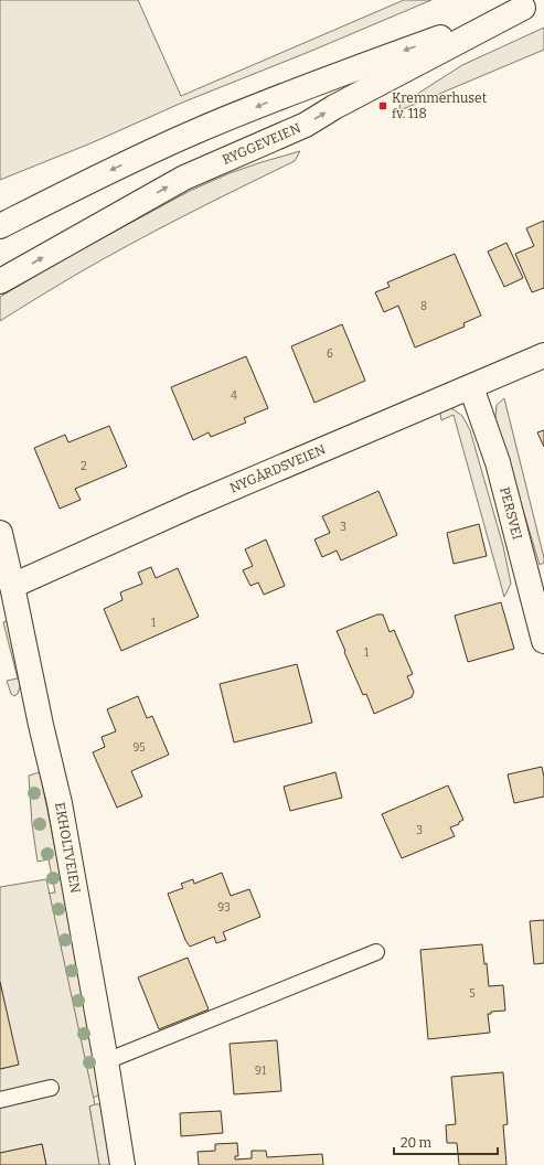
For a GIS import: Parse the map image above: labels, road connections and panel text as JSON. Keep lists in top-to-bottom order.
{
  "streets": {
    "street": [
      "RYGGEVEIEN",
      "NYGÅRDSVEIEN",
      "PERSVEI",
      "EKHOLTVEIEN"
    ]
  },
  "crossings": [
    ["NYGÅRDSVEIEN", "PERSVEI"],
    ["NYGÅRDSVEIEN", "EKHOLTVEIEN"]
  ],
  "places": {
    "transit": ["Kremmerhuset fv. 118"]
  },
  "house_numbers": [
    "8",
    "6",
    "4",
    "2",
    "3",
    "1",
    "1",
    "95",
    "3",
    "93",
    "5",
    "91"
  ],
  "scale_bar": "20 m"
}
